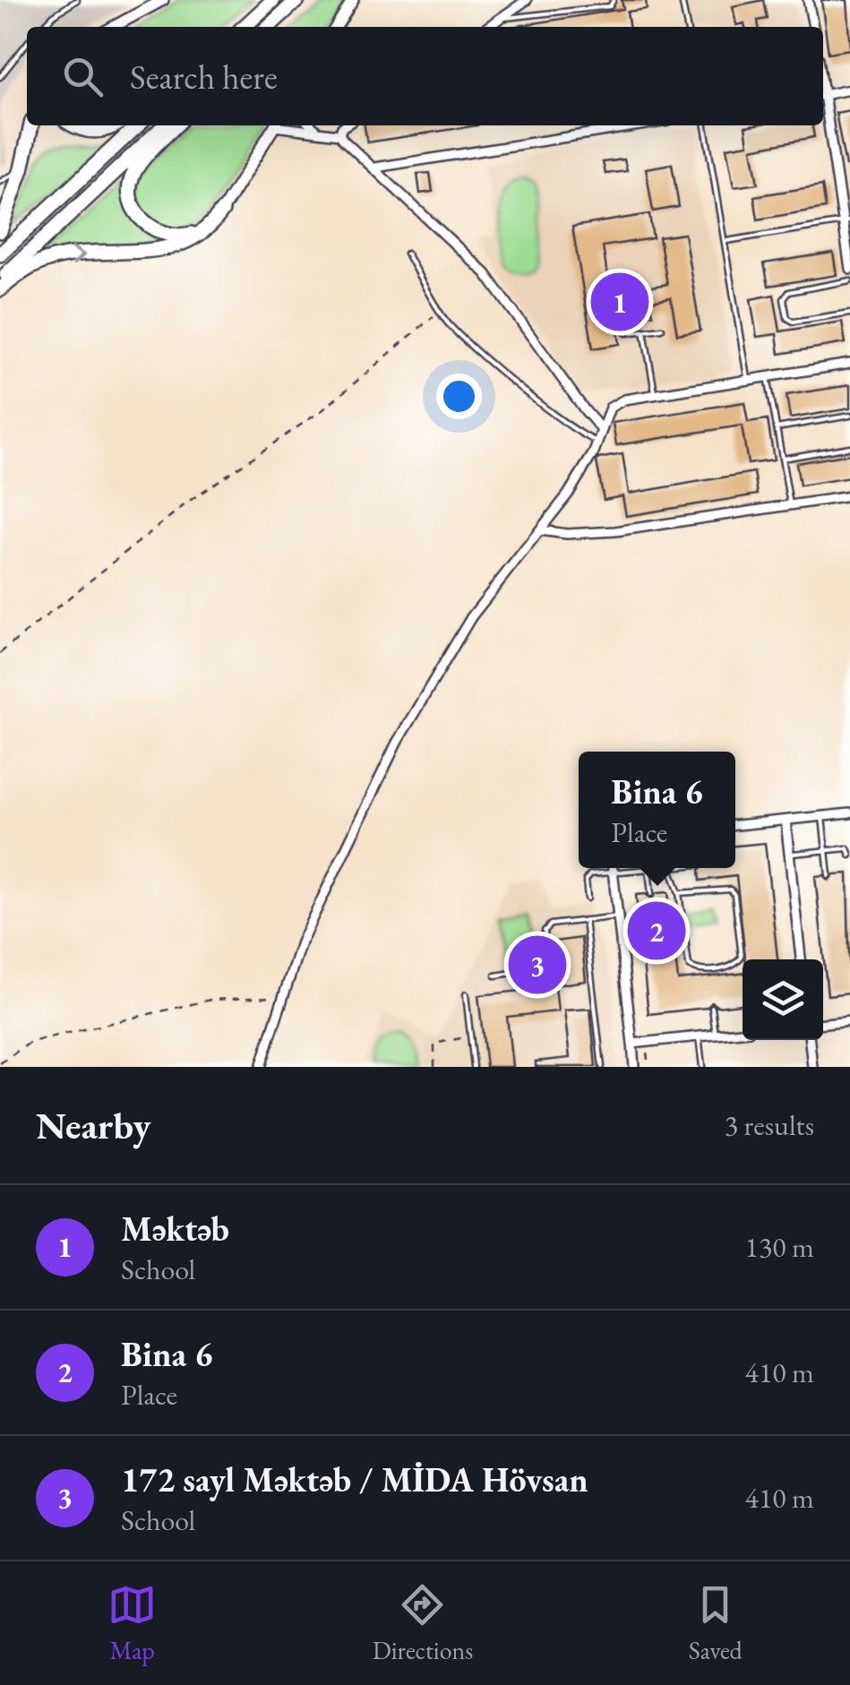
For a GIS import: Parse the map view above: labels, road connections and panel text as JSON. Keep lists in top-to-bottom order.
{
  "page": {
    "search": "Search here",
    "pins": ["1", "2", "3"],
    "popup": ["Bina 6", "Place"],
    "heading": ["Nearby", "3 results"],
    "list": [
      {
        "mark": "1",
        "name": "Məktəb",
        "note": "School",
        "value": "130 m"
      },
      {
        "mark": "2",
        "name": "Bina 6",
        "note": "Place",
        "value": "410 m"
      },
      {
        "mark": "3",
        "name": "172 sayl Məktəb / MİDA Hövsan",
        "note": "School",
        "value": "410 m"
      }
    ],
    "nav": ["Map", "Directions", "Saved"]
  }
}
